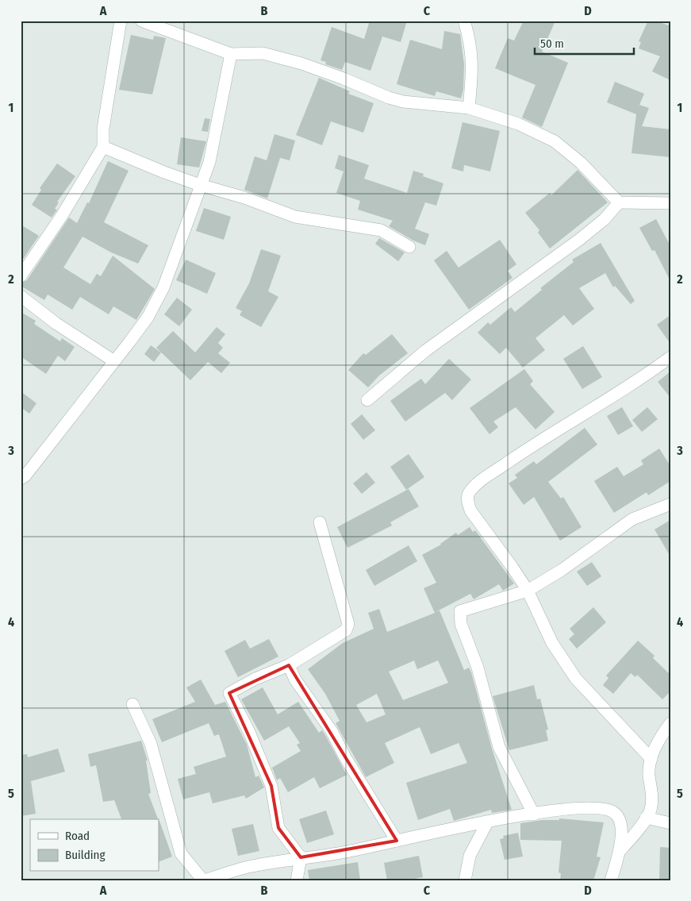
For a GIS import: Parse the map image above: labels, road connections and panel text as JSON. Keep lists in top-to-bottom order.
{
  "legend": ["Road", "Building"],
  "scale_bar": "50 m",
  "grid": {
    "columns": [
      "A",
      "B",
      "C",
      "D"
    ],
    "rows": [
      "1",
      "2",
      "3",
      "4",
      "5"
    ]
  }
}
